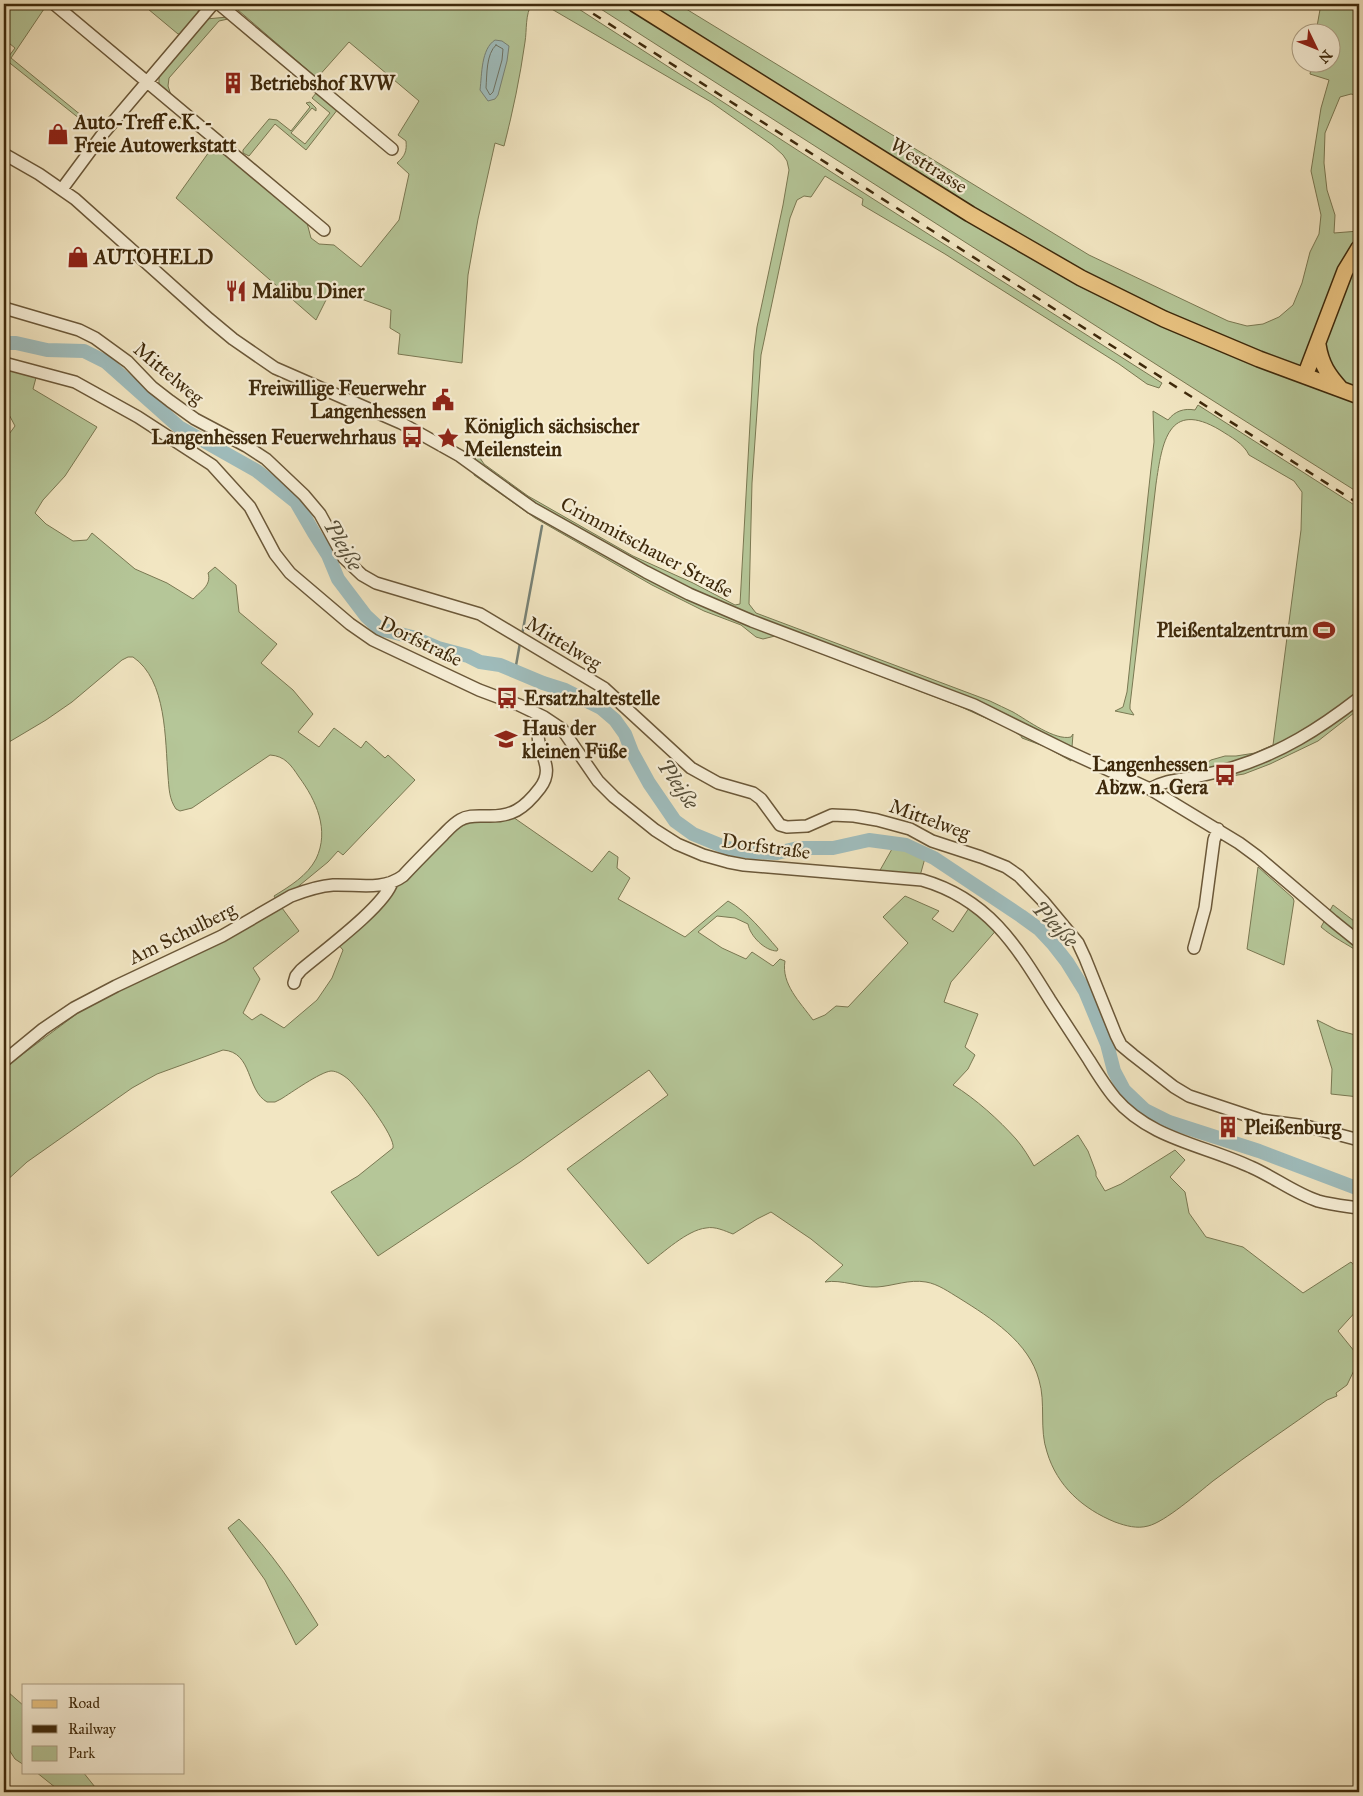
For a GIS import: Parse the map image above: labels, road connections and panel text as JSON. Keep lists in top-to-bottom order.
{
  "streets": {
    "main road": ["Westtrasse"],
    "street": [
      "Mittelweg",
      "Crimmitschauer Straße",
      "Dorfstraße",
      "Am Schulberg"
    ]
  },
  "crossings": [
    ["Dorfstraße", "Am Schulberg"]
  ],
  "water": ["Pleiße"],
  "places": {
    "building": ["Betriebshof RVW", "Pleißenburg"],
    "shop": ["Auto-Treff e.K. - Freie Autowerkstatt", "AUTOHELD"],
    "restaurant": ["Malibu Diner"],
    "public building": ["Freiwillige Feuerwehr Langenhessen"],
    "bus stop": ["Langenhessen Feuerwehrhaus", "Ersatzhaltestelle", "Langenhessen Abzw. n. Gera"],
    "place": ["Königlich sächsischer Meilenstein"],
    "sports": ["Pleißentalzentrum"],
    "school or university": ["Haus der kleinen Füße"]
  },
  "legend": ["Road", "Railway", "Park"],
  "north": "bottom right"
}
